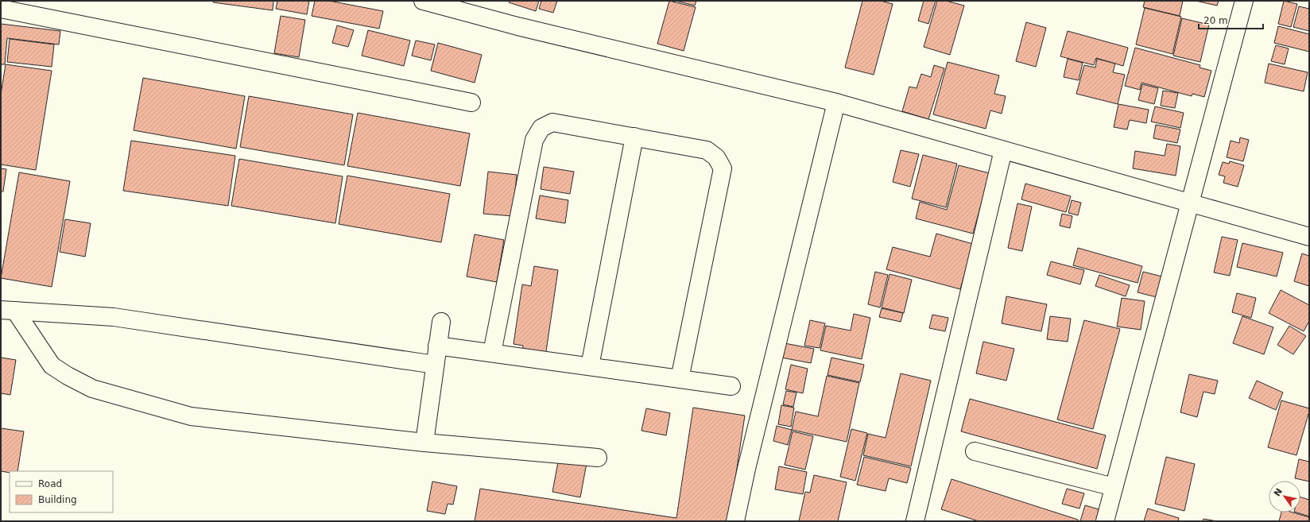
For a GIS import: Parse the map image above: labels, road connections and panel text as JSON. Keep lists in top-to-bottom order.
{
  "legend": ["Road", "Building"],
  "scale_bar": "20 m",
  "north": "top left"
}
